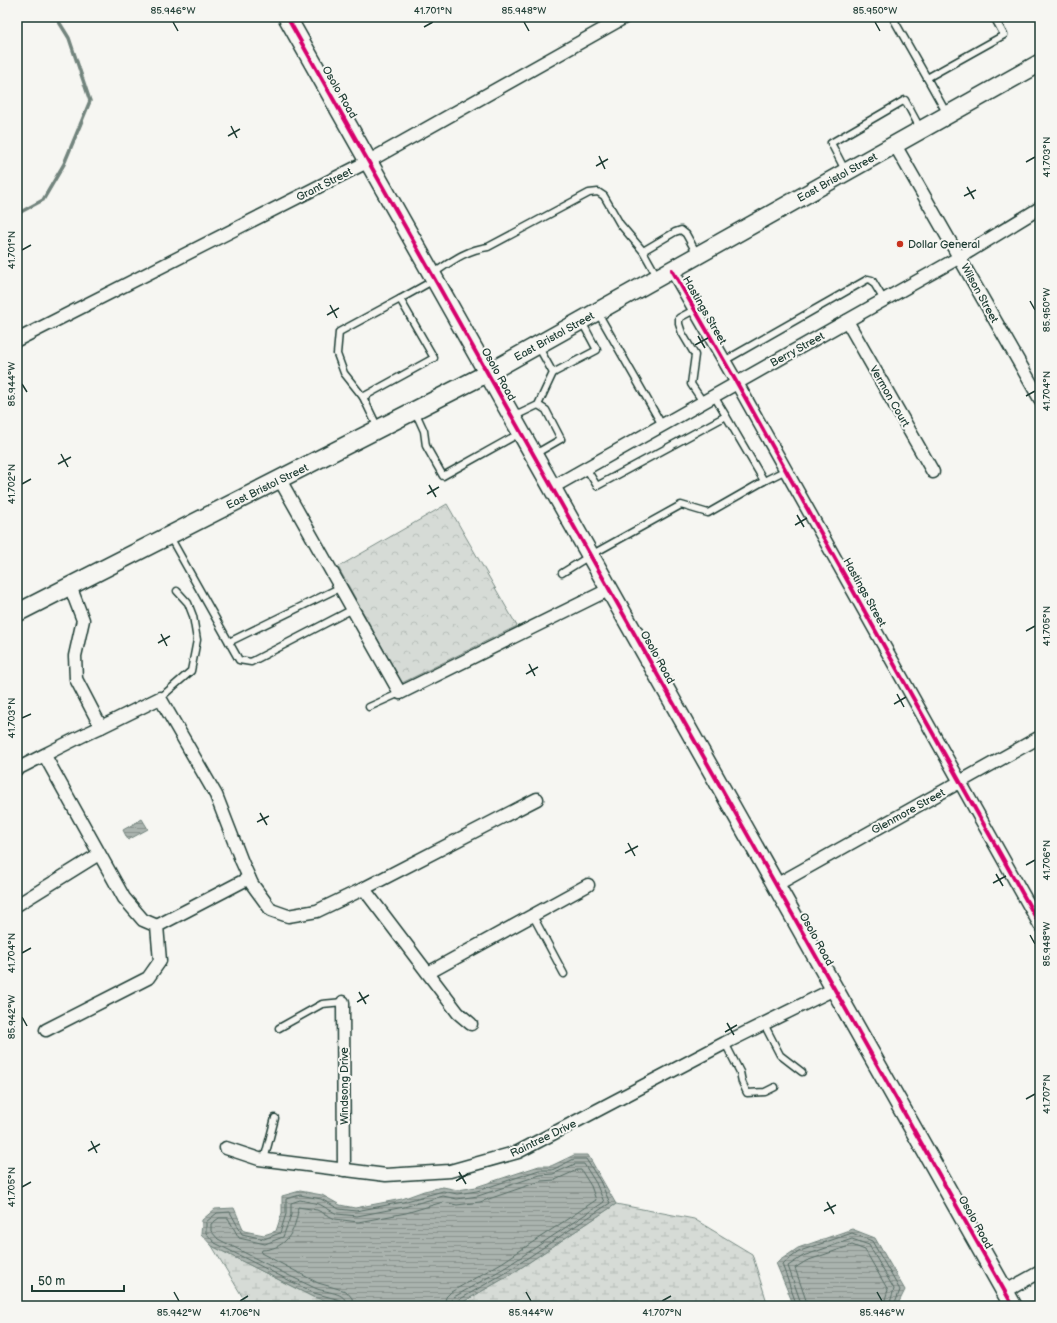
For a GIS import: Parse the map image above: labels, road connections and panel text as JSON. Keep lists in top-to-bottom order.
{
  "streets": {
    "street": [
      "Osolo Road",
      "East Bristol Street",
      "Grant Street",
      "Wilson Street",
      "Hastings Street",
      "Berry Street",
      "Vermon Court",
      "Glenmore Street",
      "Windsong Drive",
      "Raintree Drive"
    ]
  },
  "crossings": [
    ["Osolo Road", "East Bristol Street"],
    ["Osolo Road", "Grant Street"],
    ["Osolo Road", "Berry Street"],
    ["Osolo Road", "Glenmore Street"],
    ["Osolo Road", "Raintree Drive"],
    ["East Bristol Street", "Wilson Street"],
    ["East Bristol Street", "Hastings Street"],
    ["Wilson Street", "Berry Street"],
    ["Hastings Street", "Berry Street"],
    ["Hastings Street", "Glenmore Street"],
    ["Berry Street", "Vermon Court"],
    ["Windsong Drive", "Raintree Drive"]
  ],
  "places": ["Dollar General"],
  "scale_bar": "50 m",
  "coordinates": [
    "85.946°W",
    "41.701°N",
    "85.948°W",
    "85.950°W",
    "41.703°N",
    "85.944°W",
    "41.704°N",
    "41.702°N",
    "41.705°N",
    "41.706°N",
    "85.942°W",
    "41.707°N"
  ]
}
